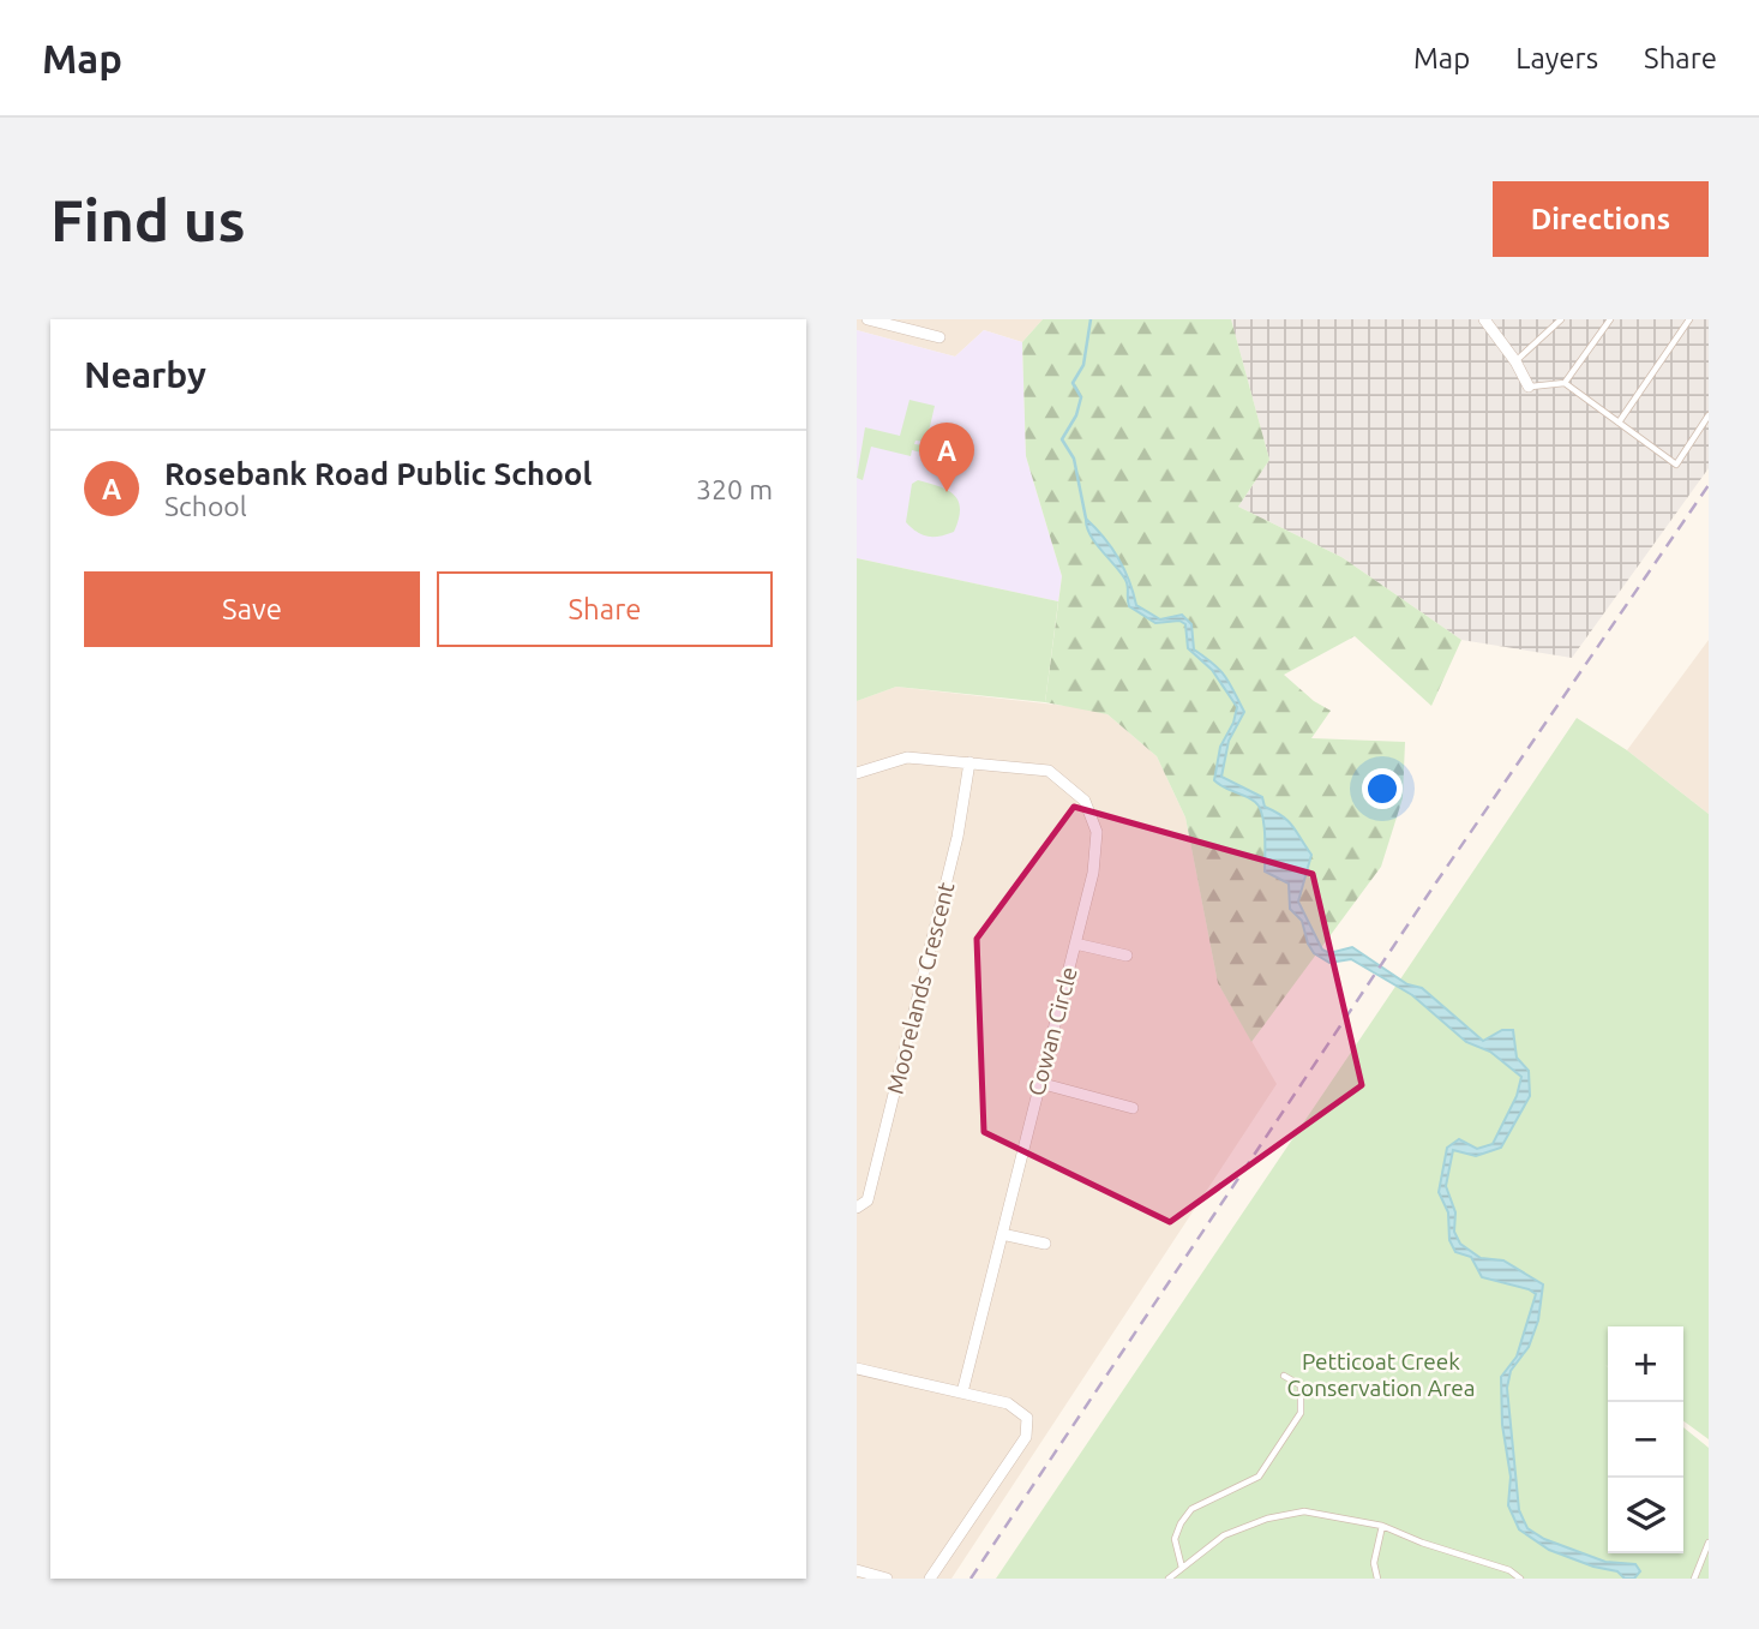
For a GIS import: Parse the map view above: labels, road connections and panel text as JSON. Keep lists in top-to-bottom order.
{
  "streets": {
    "street": ["Moorelands Crescent", "Cowan Circle"]
  },
  "crossings": [
    ["Moorelands Crescent", "Cowan Circle"]
  ],
  "parks": ["Petticoat Creek Conservation Area"],
  "page": {
    "header": "Map",
    "nav": ["Map", "Layers", "Share"],
    "buttons": [
      "Directions",
      ["Save", "Share"]
    ],
    "title": "Find us",
    "heading": "Nearby",
    "pins": "A",
    "list": [
      {
        "mark": "A",
        "name": "Rosebank Road Public School",
        "note": "School",
        "value": "320 m"
      }
    ],
    "map_buttons": ["+", "−"]
  }
}
